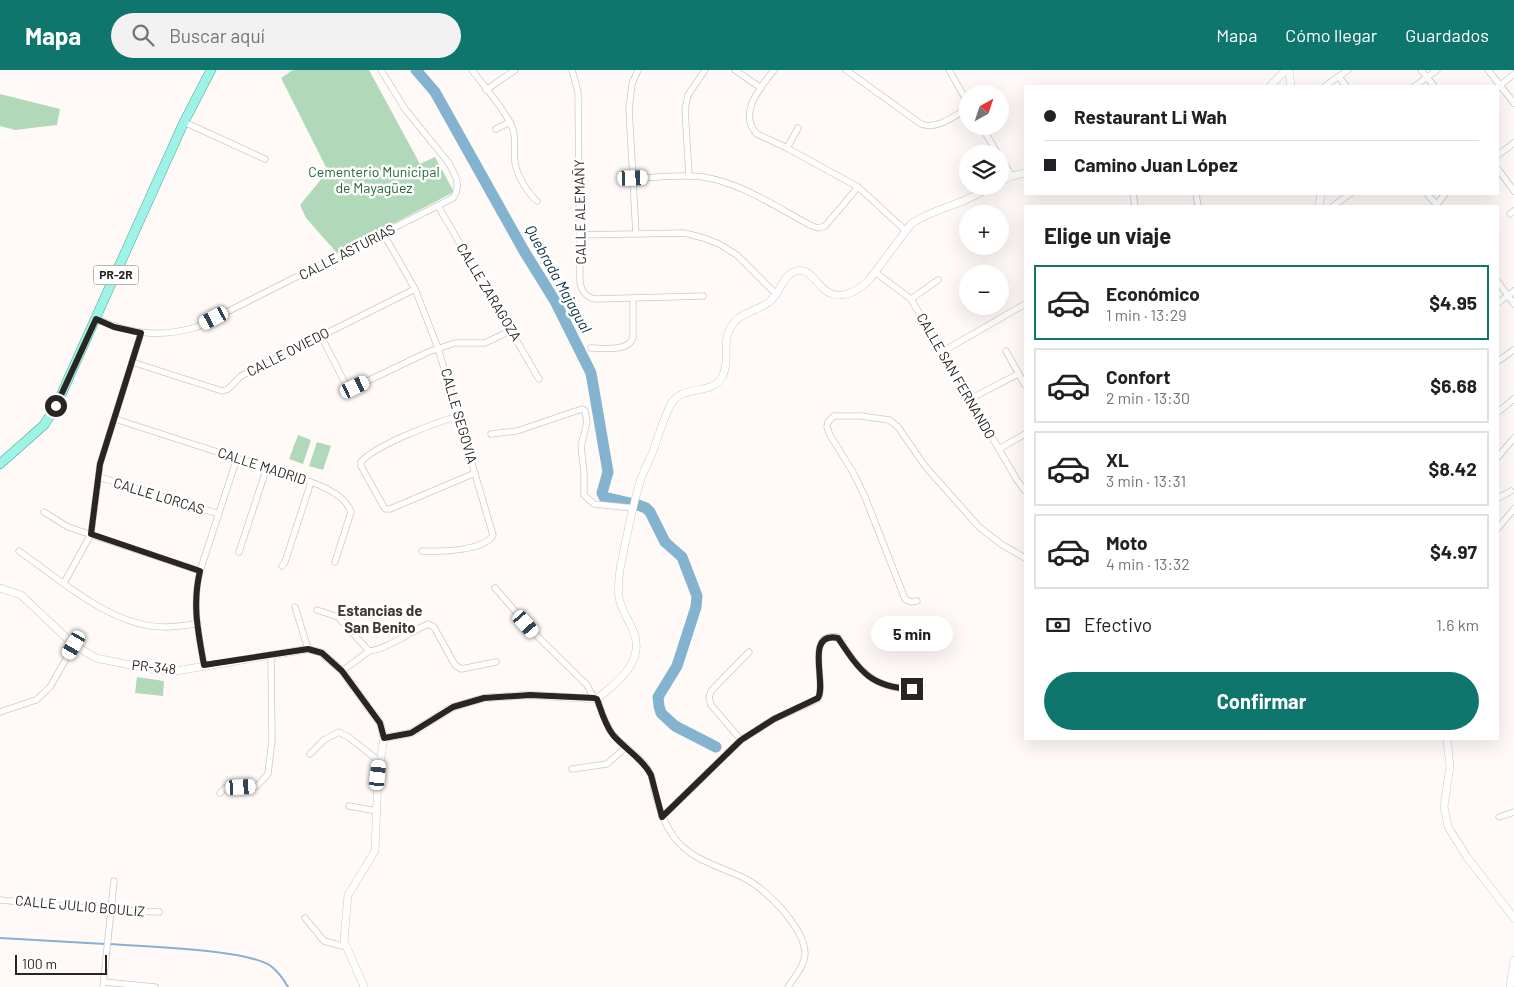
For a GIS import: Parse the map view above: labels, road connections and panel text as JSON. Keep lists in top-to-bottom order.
{
  "streets": {
    "main road": ["PR-2R"],
    "street": [
      "CALLE ALEMAÑY",
      "CALLE ASTURIAS",
      "CALLE ZARAGOZA",
      "CALLE OVIEDO",
      "CALLE SAN FERNANDO",
      "CALLE SEGOVIA",
      "CALLE MADRID",
      "CALLE LORCAS",
      "PR-348",
      "CALLE JULIO BOULIZ"
    ]
  },
  "crossings": [
    ["CALLE ASTURIAS", "PR-2R"],
    ["CALLE ASTURIAS", "CALLE ZARAGOZA"],
    ["CALLE ASTURIAS", "CALLE SEGOVIA"],
    ["CALLE OVIEDO", "CALLE SEGOVIA"]
  ],
  "districts": ["Estancias de San Benito"],
  "water": ["Quebrada Majagual"],
  "parks": ["Cementerio Municipal de Mayagüez"],
  "scale_bar": "100 m",
  "north": "top right",
  "page": {
    "header": "Mapa",
    "search": "Buscar aquí",
    "nav": ["Mapa", "Cómo llegar", "Guardados"],
    "map_buttons": ["+", "−"],
    "banner": ["Restaurant Li Wah", "Camino Juan López"],
    "heading": "Elige un viaje",
    "list": [
      {
        "name": "Económico",
        "note": "1 min · 13:29",
        "value": "$4.95"
      },
      {
        "name": "Confort",
        "note": "2 min · 13:30",
        "value": "$6.68"
      },
      {
        "name": "XL",
        "note": "3 min · 13:31",
        "value": "$8.42"
      },
      {
        "name": "Moto",
        "note": "4 min · 13:32",
        "value": "$4.97"
      }
    ],
    "pay": ["Efectivo", "1.6 km"],
    "bubble": "5 min",
    "buttons": "Confirmar",
    "scale": "100 m"
  }
}
